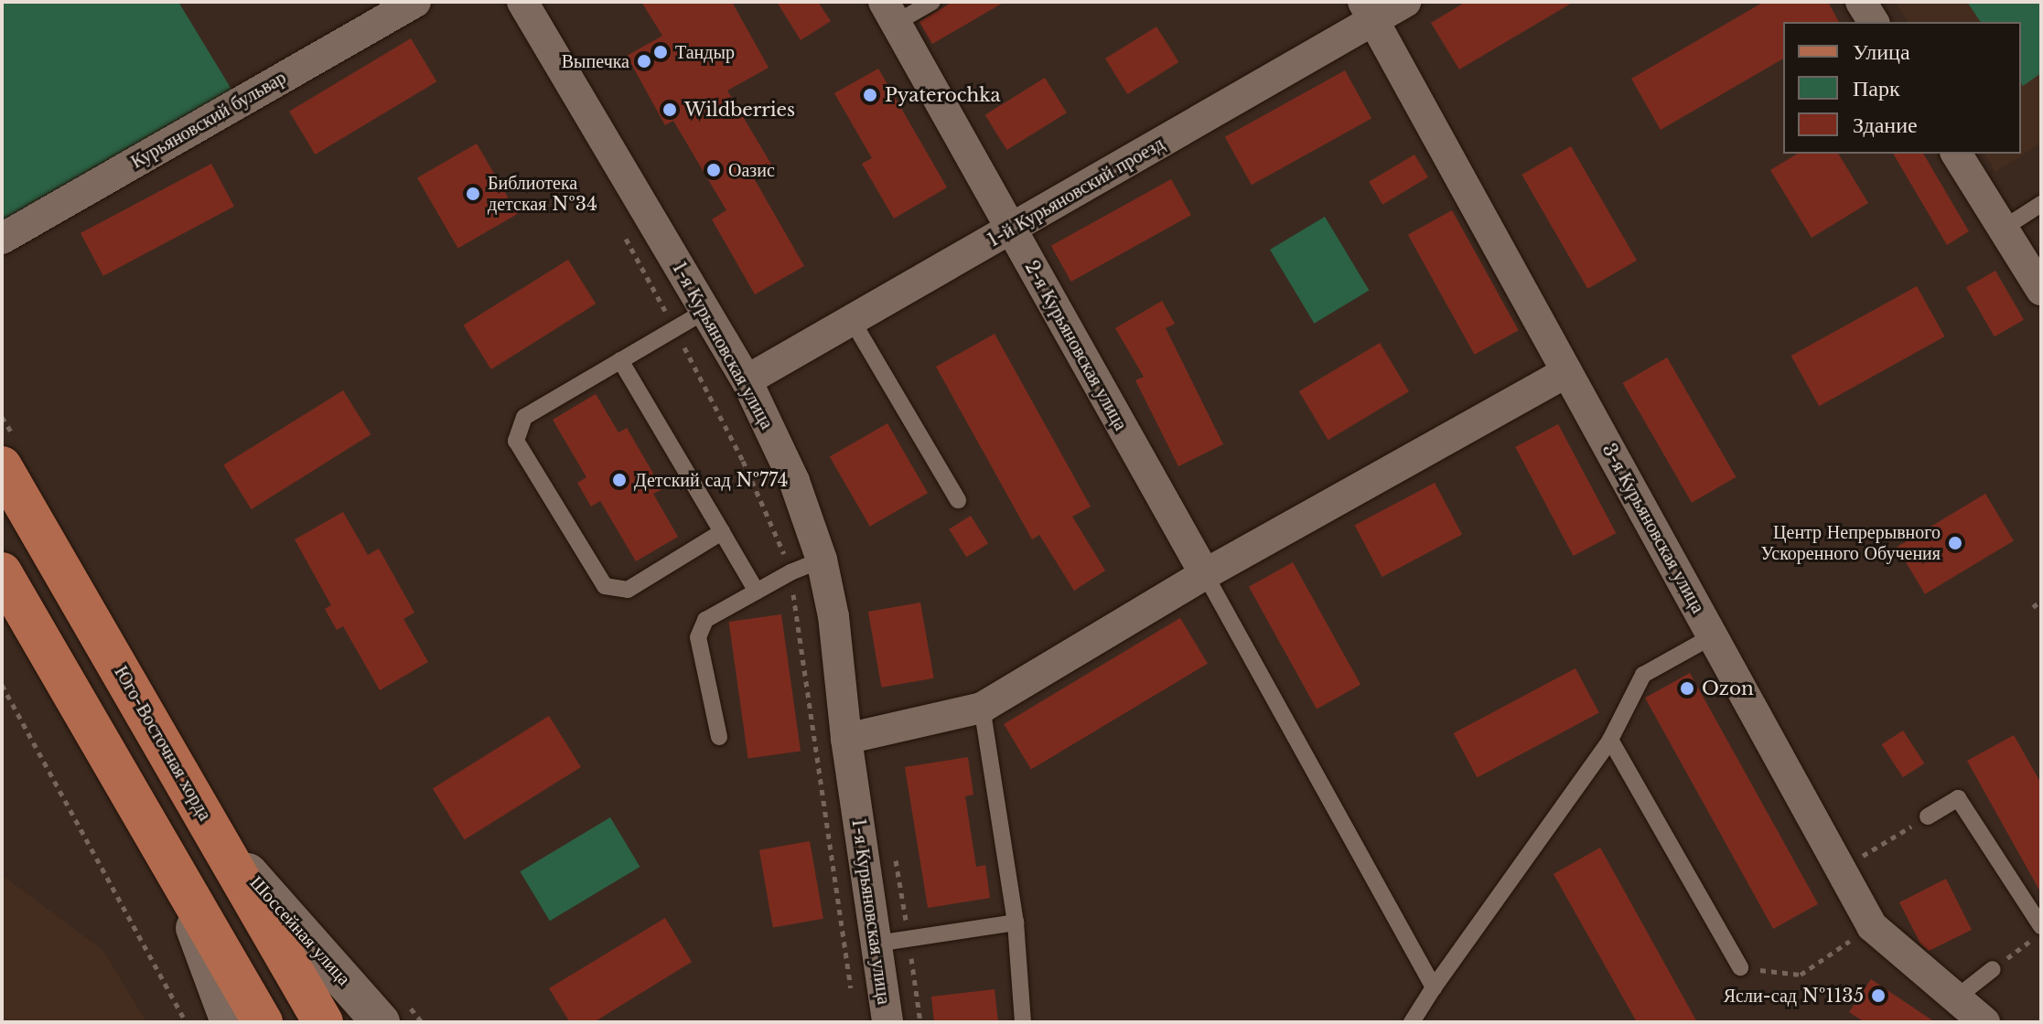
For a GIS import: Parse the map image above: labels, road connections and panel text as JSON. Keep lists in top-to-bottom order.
{
  "streets": {
    "main road": ["Юго-Восточная хорда"],
    "street": [
      "Курьяновский бульвар",
      "1-й Курьяновский проезд",
      "1-я Курьяновская улица",
      "2-я Курьяновская улица",
      "3-я Курьяновская улица",
      "Шоссейная улица"
    ]
  },
  "crossings": [
    ["1-й Курьяновский проезд", "1-я Курьяновская улица"],
    ["1-й Курьяновский проезд", "2-я Курьяновская улица"],
    ["1-й Курьяновский проезд", "3-я Курьяновская улица"],
    ["Юго-Восточная хорда", "Шоссейная улица"]
  ],
  "places": [
    "Тандыр",
    "Выпечка",
    "Pyaterochka",
    "Wildberries",
    "Оазис",
    "Библиотека детская №34",
    "Детский сад №774",
    "Центр Непрерывного Ускоренного Обучения",
    "Ozon",
    "Ясли-сад №1135"
  ],
  "legend": ["Улица", "Парк", "Здание"]
}
